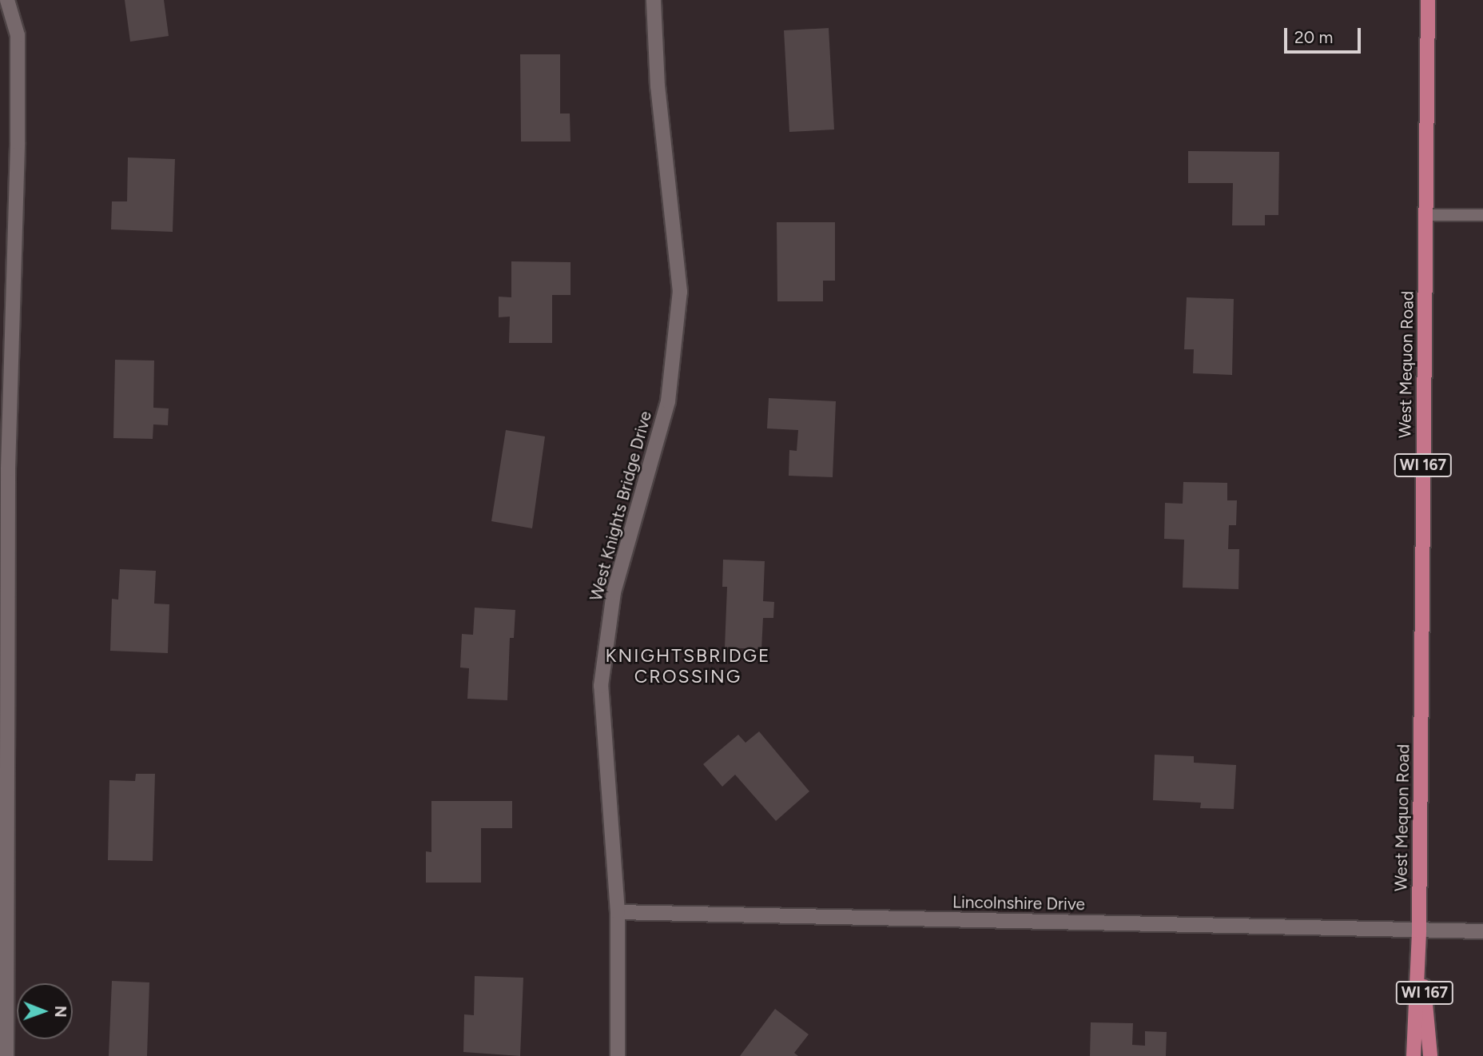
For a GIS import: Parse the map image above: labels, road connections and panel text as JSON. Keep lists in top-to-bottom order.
{
  "streets": {
    "main road": ["West Mequon Road", "WI 167"],
    "street": ["West Knights Bridge Drive", "Lincolnshire Drive"]
  },
  "crossings": [
    ["West Mequon Road", "Lincolnshire Drive"],
    ["West Knights Bridge Drive", "Lincolnshire Drive"]
  ],
  "districts": ["KNIGHTSBRIDGE CROSSING"],
  "scale_bar": "20 m",
  "north": "right"
}
